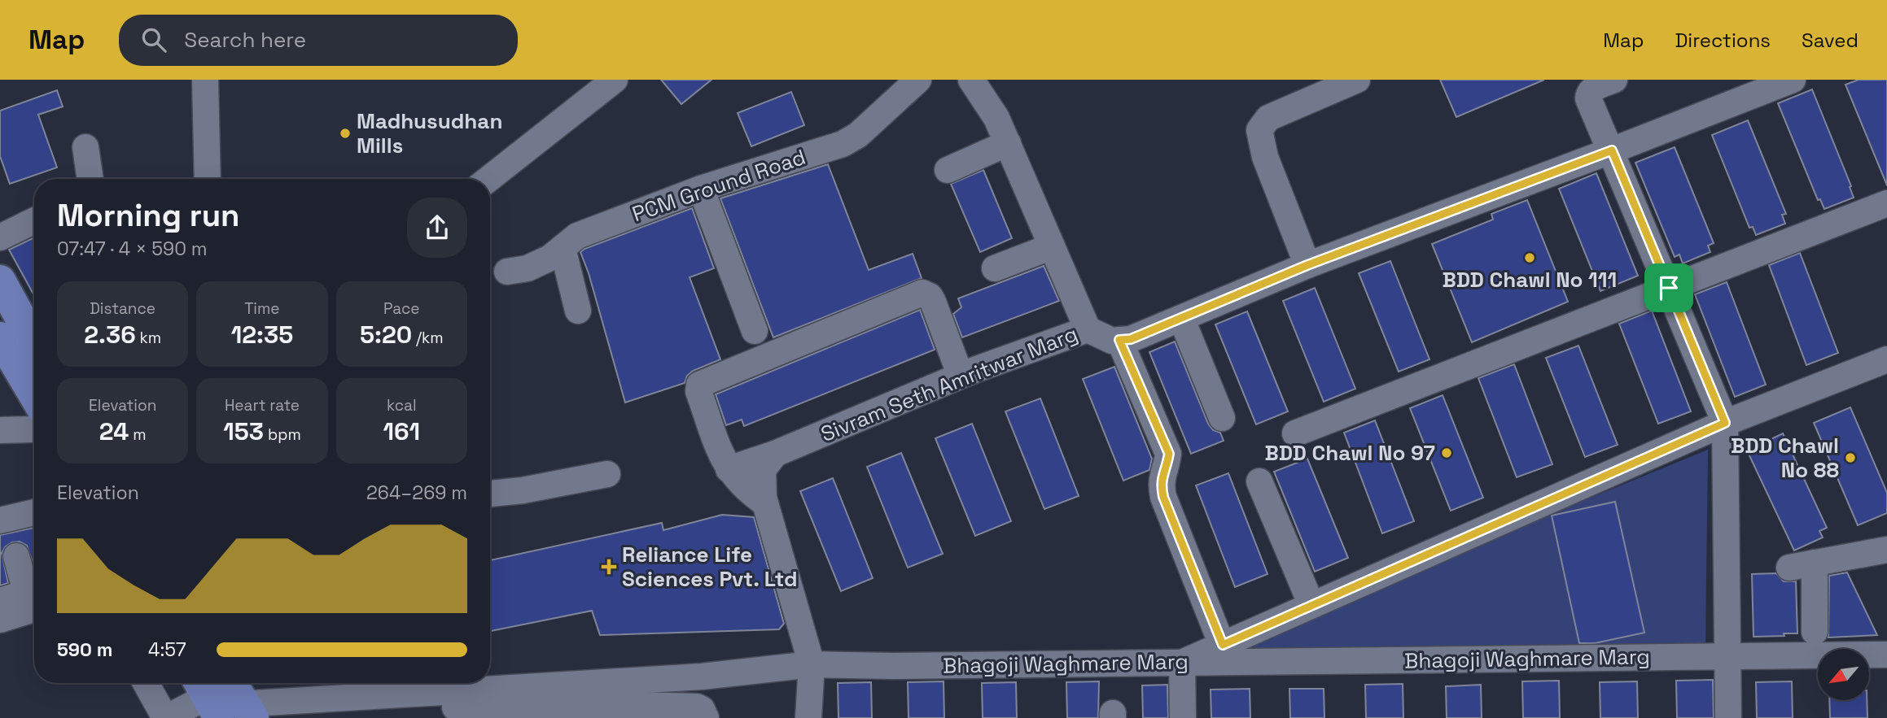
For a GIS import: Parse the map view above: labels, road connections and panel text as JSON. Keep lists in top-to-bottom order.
{
  "streets": {
    "street": ["PCM Ground Road", "Sivram Seth Amritwar Marg", "Bhagoji Waghmare Marg"]
  },
  "places": {
    "other": [
      "Madhusudhan Mills",
      "BDD Chawl No 111",
      "BDD Chawl No 97",
      "BDD Chawl No 88"
    ],
    "health": ["Reliance Life Sciences Pvt. Ltd"]
  },
  "north": "bottom left",
  "page": {
    "header": "Map",
    "search": "Search here",
    "nav": ["Map", "Directions", "Saved"],
    "heading": ["Morning run", "07:47 · 4 × 590 m"],
    "stats": [
      ["Distance", "2.36 km"],
      ["Time", "12:35"],
      ["Pace", "5:20 /km"],
      ["Elevation", "24 m"],
      ["Heart rate", "153 bpm"],
      ["kcal", "161"]
    ],
    "chart": ["Elevation", "264–269 m"],
    "list": [
      {
        "name": "590 m",
        "note": "4:57"
      }
    ]
  }
}
